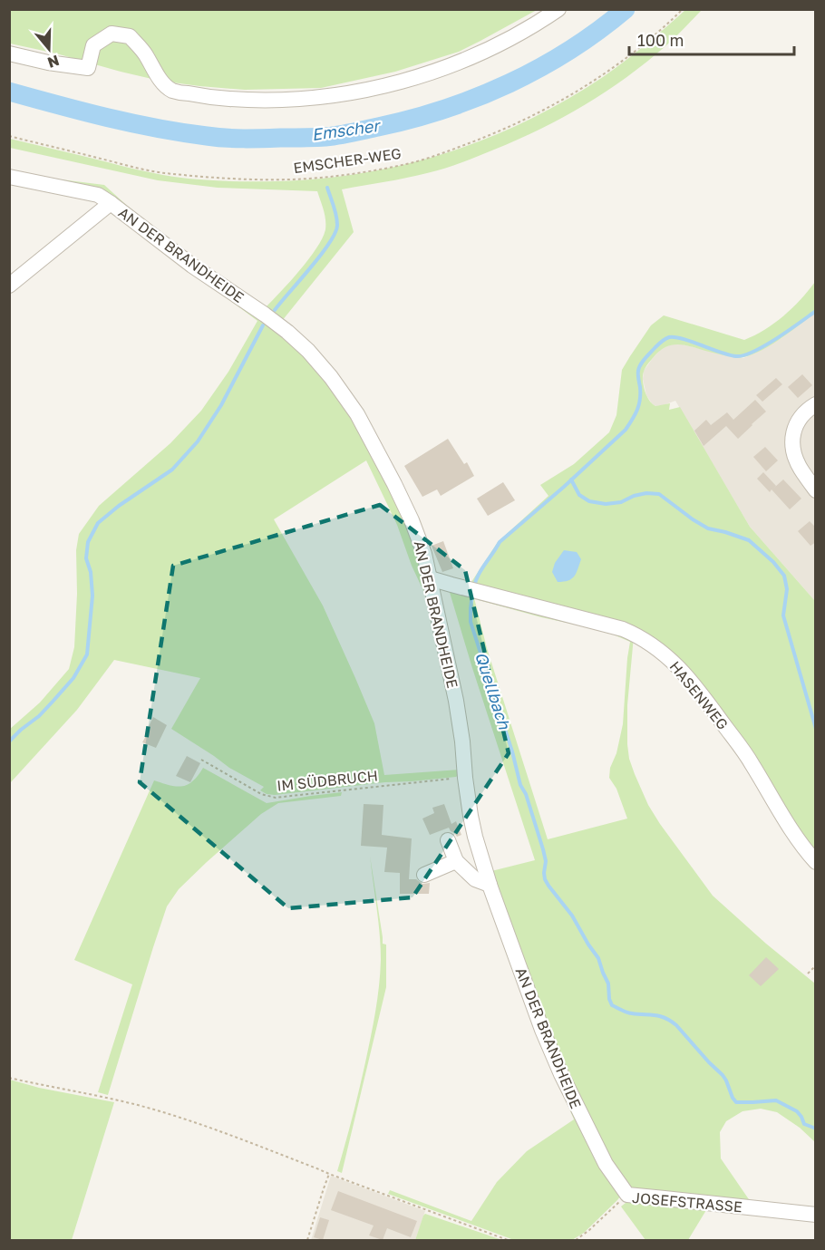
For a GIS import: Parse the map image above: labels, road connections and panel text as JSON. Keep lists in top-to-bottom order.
{
  "streets": {
    "street": ["AN DER BRANDHEIDE", "HASENWEG", "JOSEFSTRASSE"],
    "path": ["EMSCHER-WEG", "IM SÜDBRUCH"]
  },
  "crossings": [
    ["AN DER BRANDHEIDE", "HASENWEG"],
    ["AN DER BRANDHEIDE", "IM SÜDBRUCH"],
    ["AN DER BRANDHEIDE", "JOSEFSTRASSE"]
  ],
  "water": ["Emscher", "Quellbach"],
  "scale_bar": "100 m",
  "north": "bottom"
}
